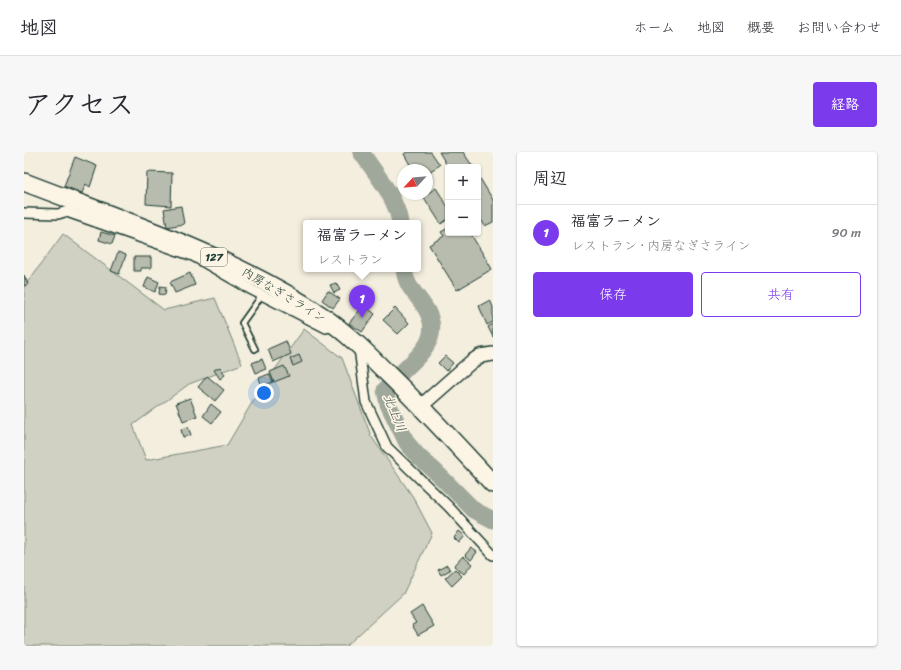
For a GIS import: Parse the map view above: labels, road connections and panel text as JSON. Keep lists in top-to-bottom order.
{
  "streets": {
    "highway": ["127", "内房なぎさライン"]
  },
  "water": ["北上川"],
  "north": "bottom left",
  "page": {
    "header": "地図",
    "nav": [
      "ホーム",
      "地図",
      "概要",
      "お問い合わせ"
    ],
    "title": "アクセス",
    "buttons": [
      "経路",
      ["保存", "共有"]
    ],
    "heading": "周辺",
    "map_buttons": ["+", "−"],
    "list": [
      {
        "mark": "1",
        "name": "福富ラーメン",
        "note": "レストラン · 内房なぎさライン",
        "value": "90 m"
      }
    ],
    "popup": ["福富ラーメン", "レストラン"],
    "pins": "1"
  }
}
